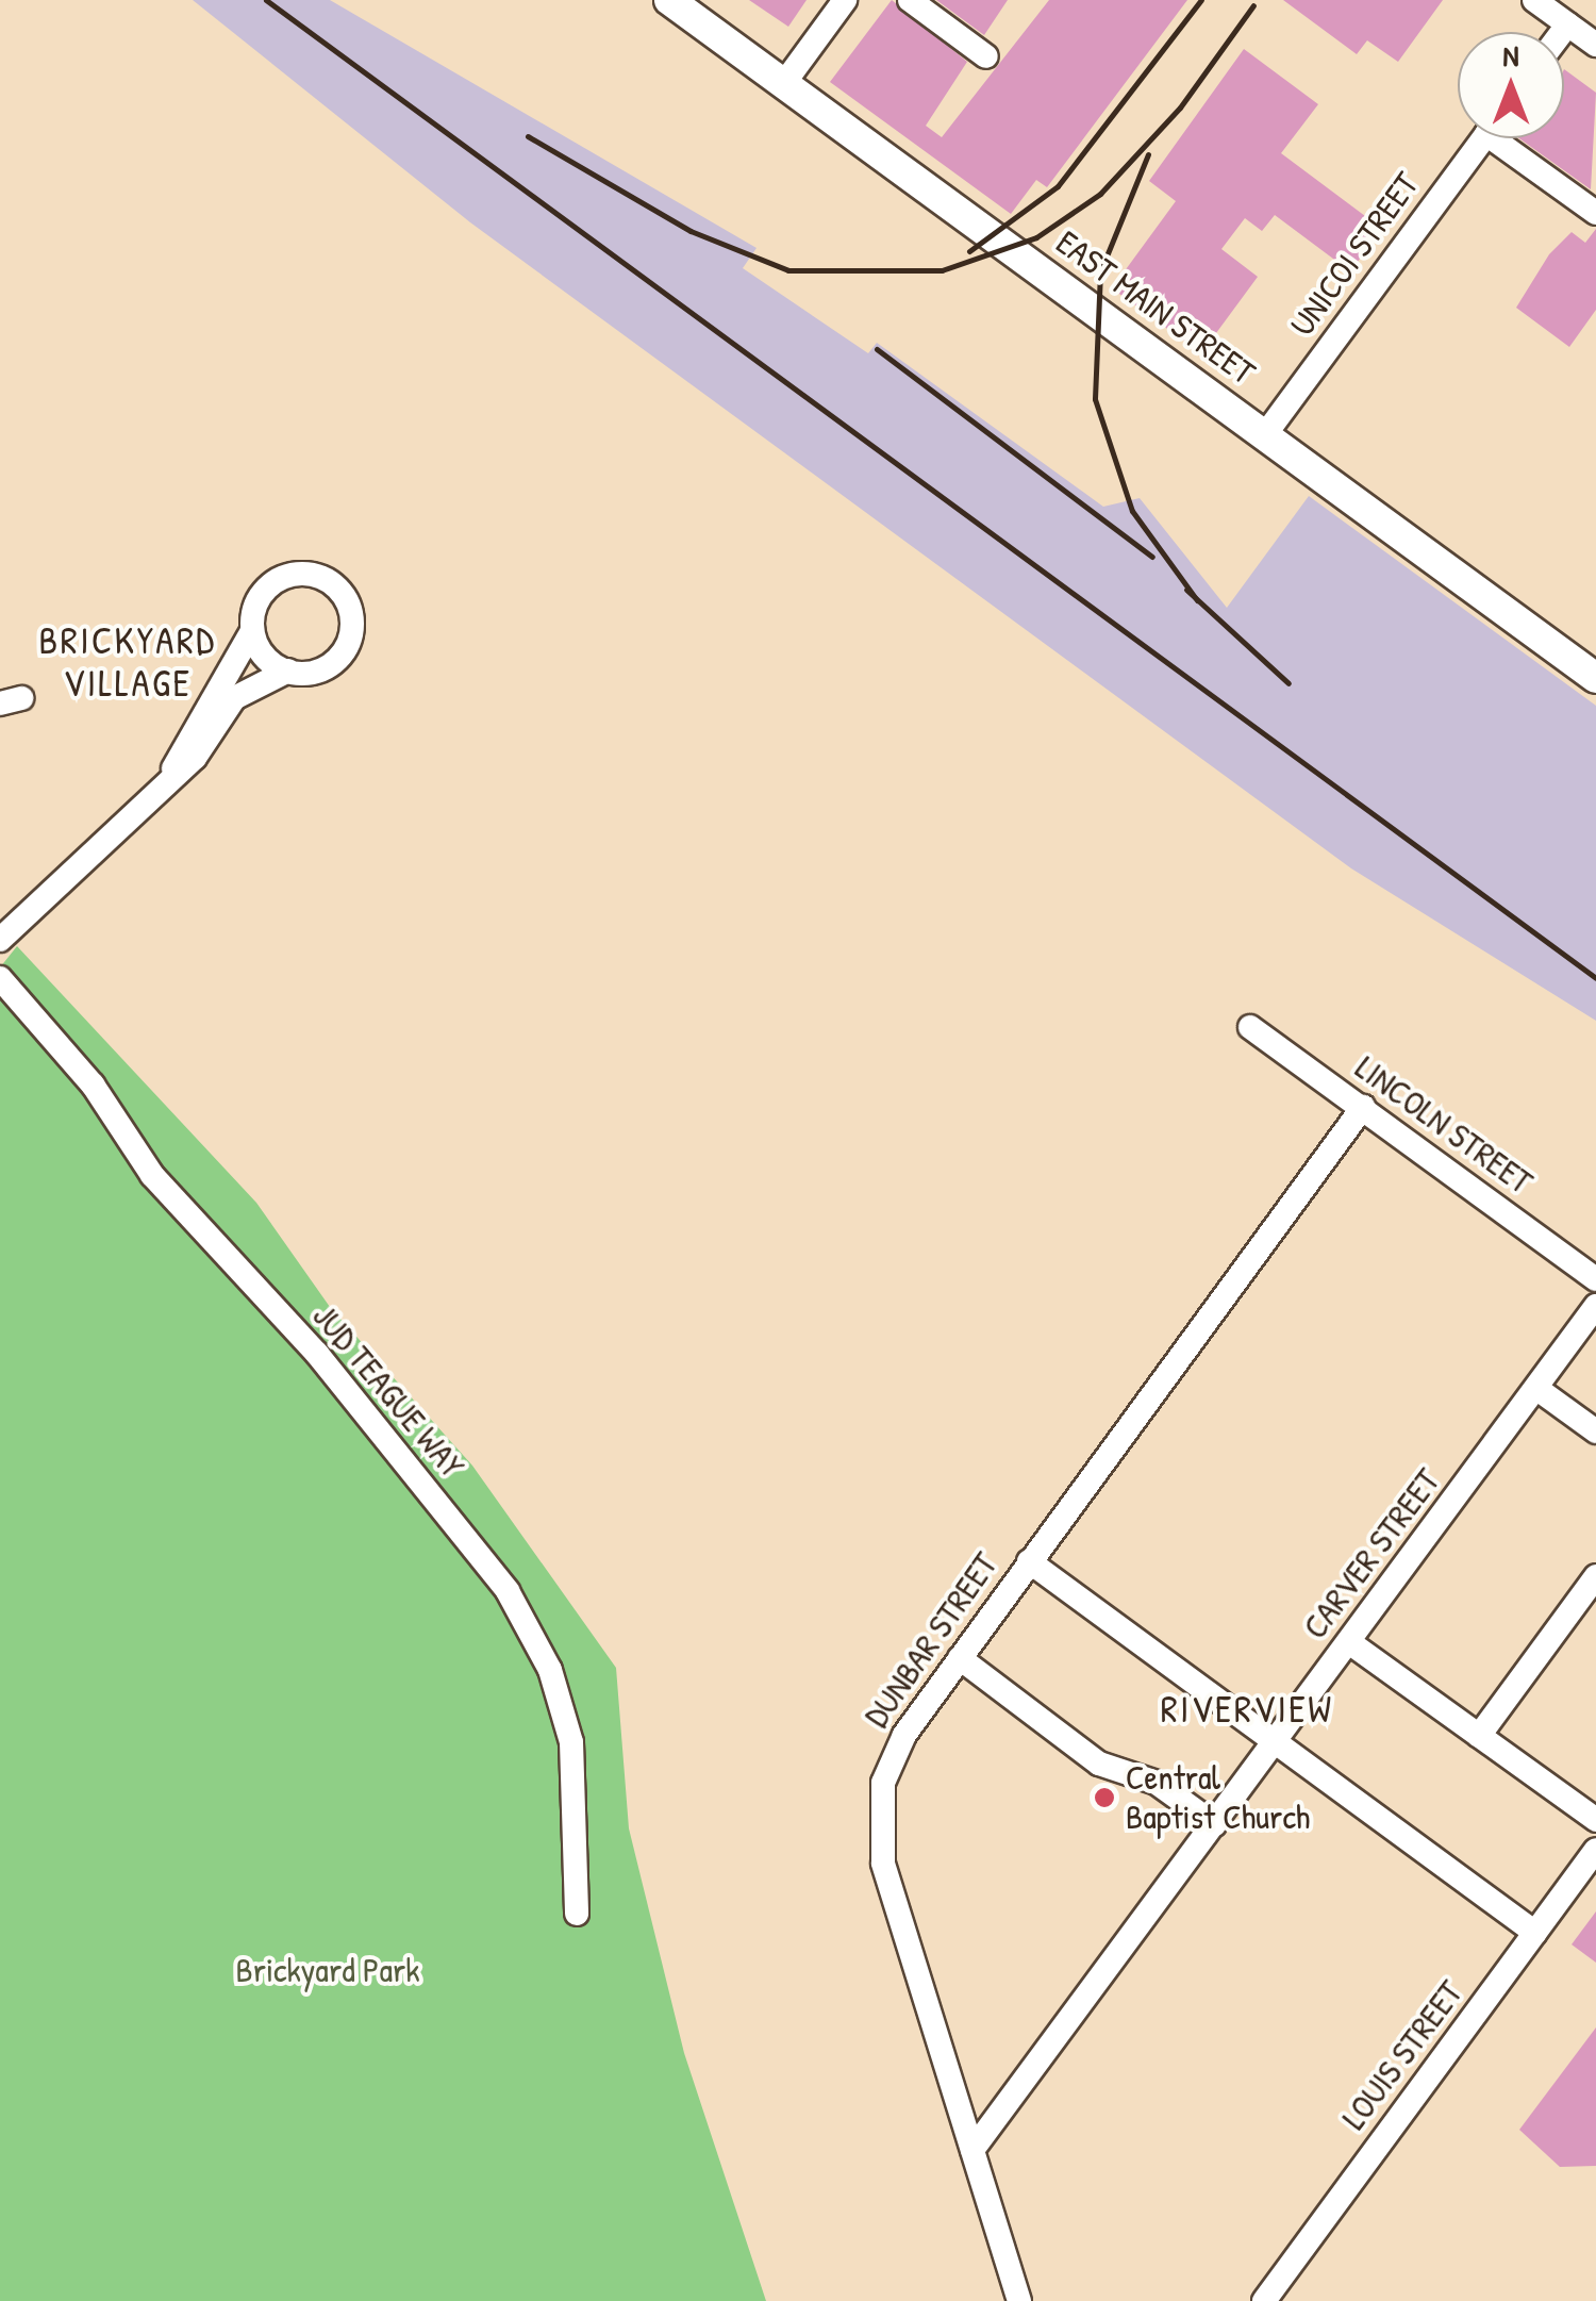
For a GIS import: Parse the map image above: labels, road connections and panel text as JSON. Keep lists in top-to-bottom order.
{
  "streets": {
    "main road": ["EAST MAIN STREET"],
    "street": [
      "UNICOI STREET",
      "LINCOLN STREET",
      "JUD TEAGUE WAY",
      "CARVER STREET",
      "DUNBAR STREET",
      "LOUIS STREET"
    ]
  },
  "crossings": [
    ["UNICOI STREET", "EAST MAIN STREET"],
    ["LINCOLN STREET", "DUNBAR STREET"],
    ["CARVER STREET", "DUNBAR STREET"]
  ],
  "districts": ["BRICKYARD VILLAGE", "RIVERVIEW"],
  "parks": ["Brickyard Park"],
  "places": ["Central Baptist Church"],
  "north": "top"
}
